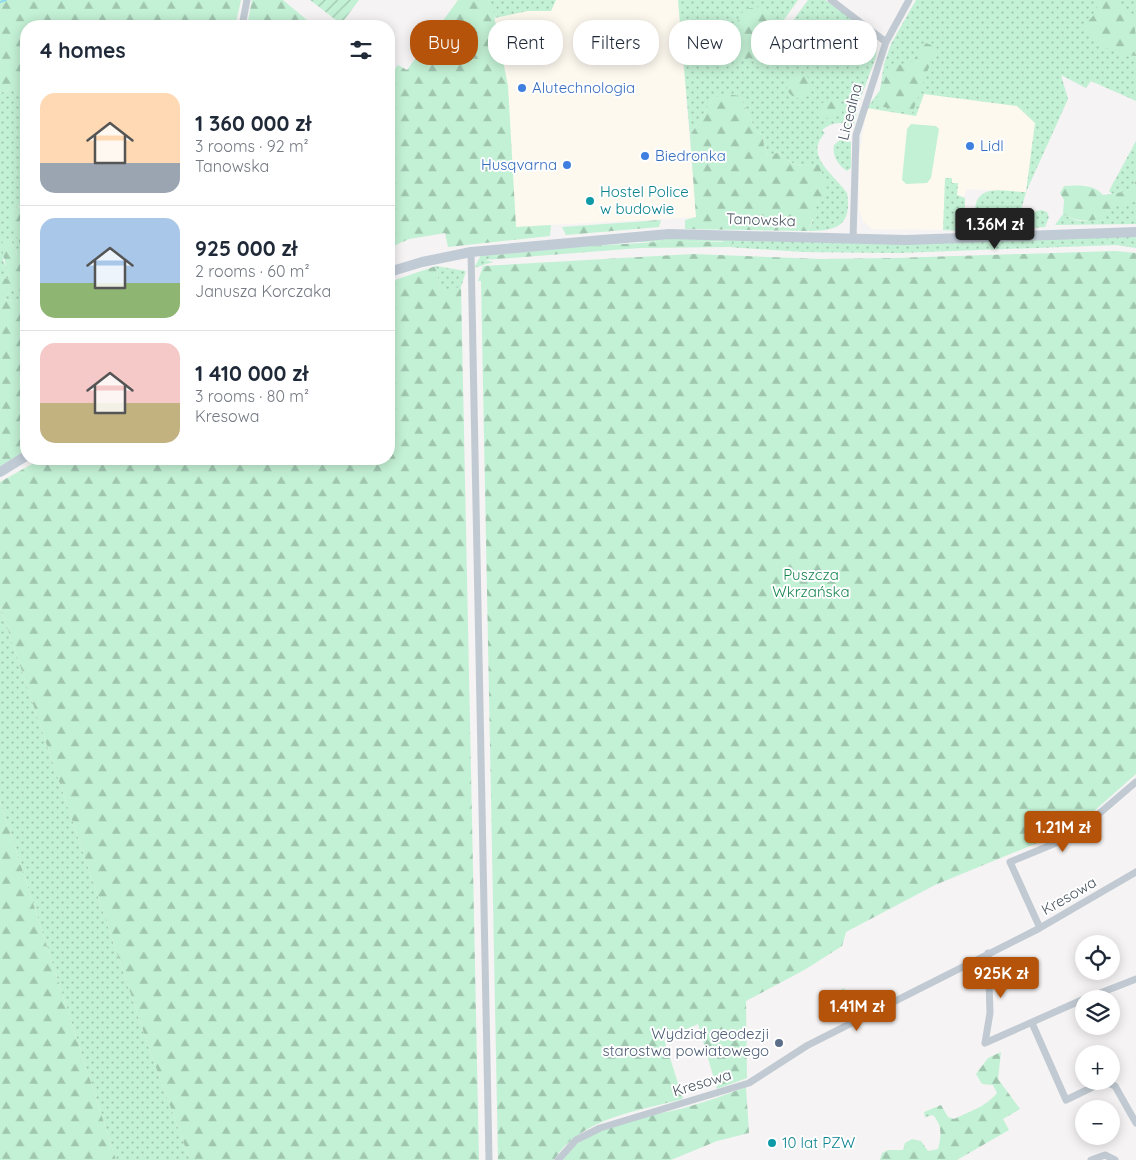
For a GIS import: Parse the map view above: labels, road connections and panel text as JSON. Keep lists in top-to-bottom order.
{
  "streets": {
    "main road": ["Tanowska"],
    "street": ["Licealna", "Kresowa"]
  },
  "crossings": [
    ["Licealna", "Tanowska"]
  ],
  "parks": ["Puszcza Wkrzańska"],
  "places": [
    "Alutechnologia",
    "Lidl",
    "Biedronka",
    "Husqvarna",
    "Hostel Police w budowie",
    "Wydział geodezji starostwa powiatowego",
    "10 lat PZW"
  ],
  "page": {
    "chip": [
      "Buy",
      "Rent",
      "Filters",
      "New",
      "Apartment"
    ],
    "heading": "4 homes",
    "list": [
      {
        "name": "1 360 000 zł",
        "note": "3 rooms · 92 m² · Tanowska"
      },
      {
        "name": "925 000 zł",
        "note": "2 rooms · 60 m² · Janusza Korczaka"
      },
      {
        "name": "1 410 000 zł",
        "note": "3 rooms · 80 m² · Kresowa"
      }
    ],
    "price": [
      "1.36M zł",
      "1.21M zł",
      "925K zł",
      "1.41M zł"
    ],
    "map_buttons": ["+", "−"]
  }
}
